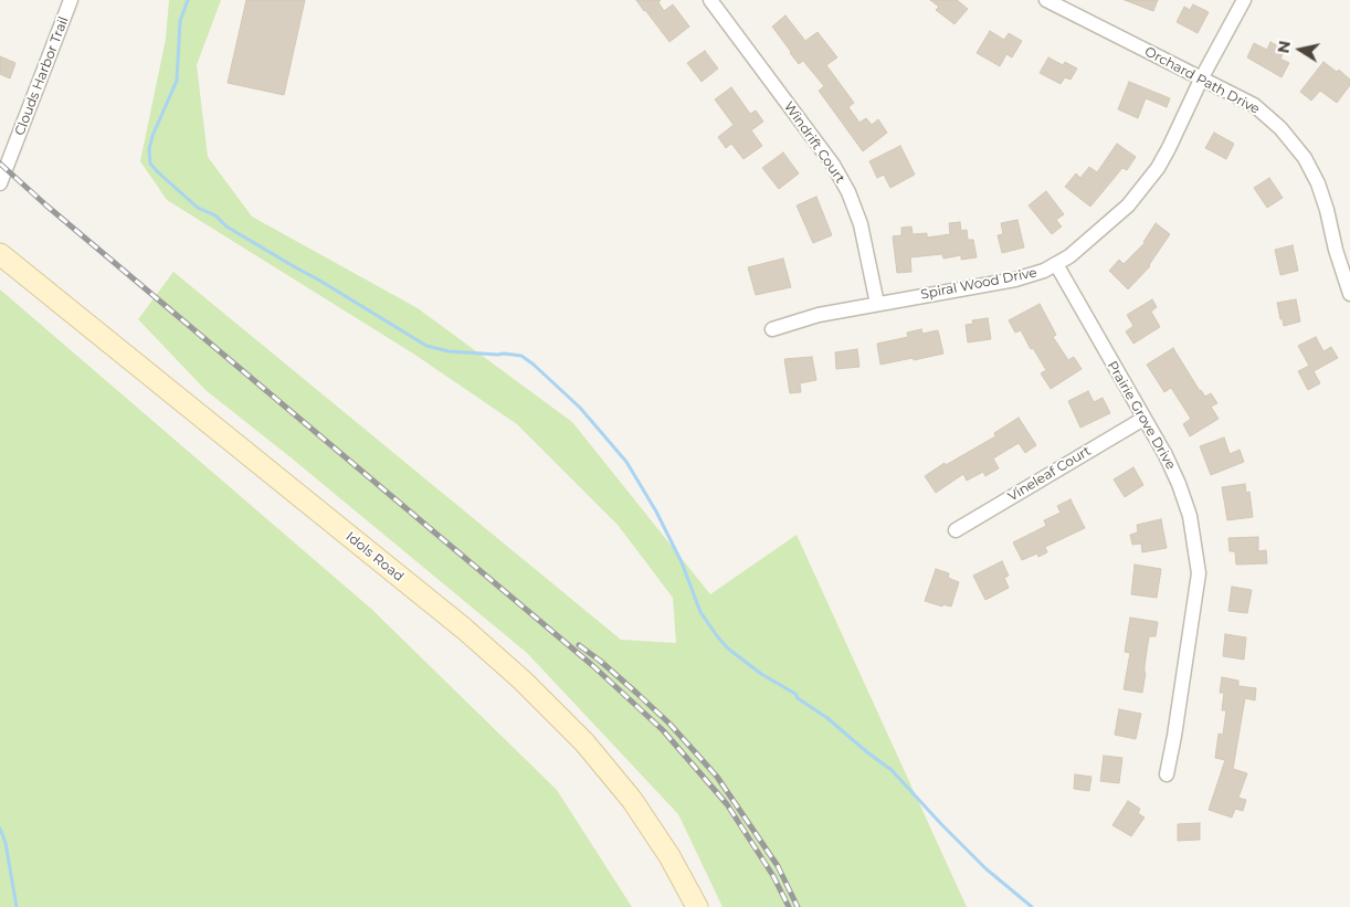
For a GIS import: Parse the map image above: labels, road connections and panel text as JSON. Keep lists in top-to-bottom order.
{
  "streets": {
    "main road": ["Idols Road"],
    "street": [
      "Clouds Harbor Trail",
      "Orchard Path Drive",
      "Windrift Court",
      "Spiral Wood Drive",
      "Prairie Grove Drive",
      "Vineleaf Court"
    ]
  },
  "crossings": [
    ["Orchard Path Drive", "Spiral Wood Drive"],
    ["Windrift Court", "Spiral Wood Drive"],
    ["Spiral Wood Drive", "Prairie Grove Drive"],
    ["Prairie Grove Drive", "Vineleaf Court"]
  ],
  "north": "left"
}
